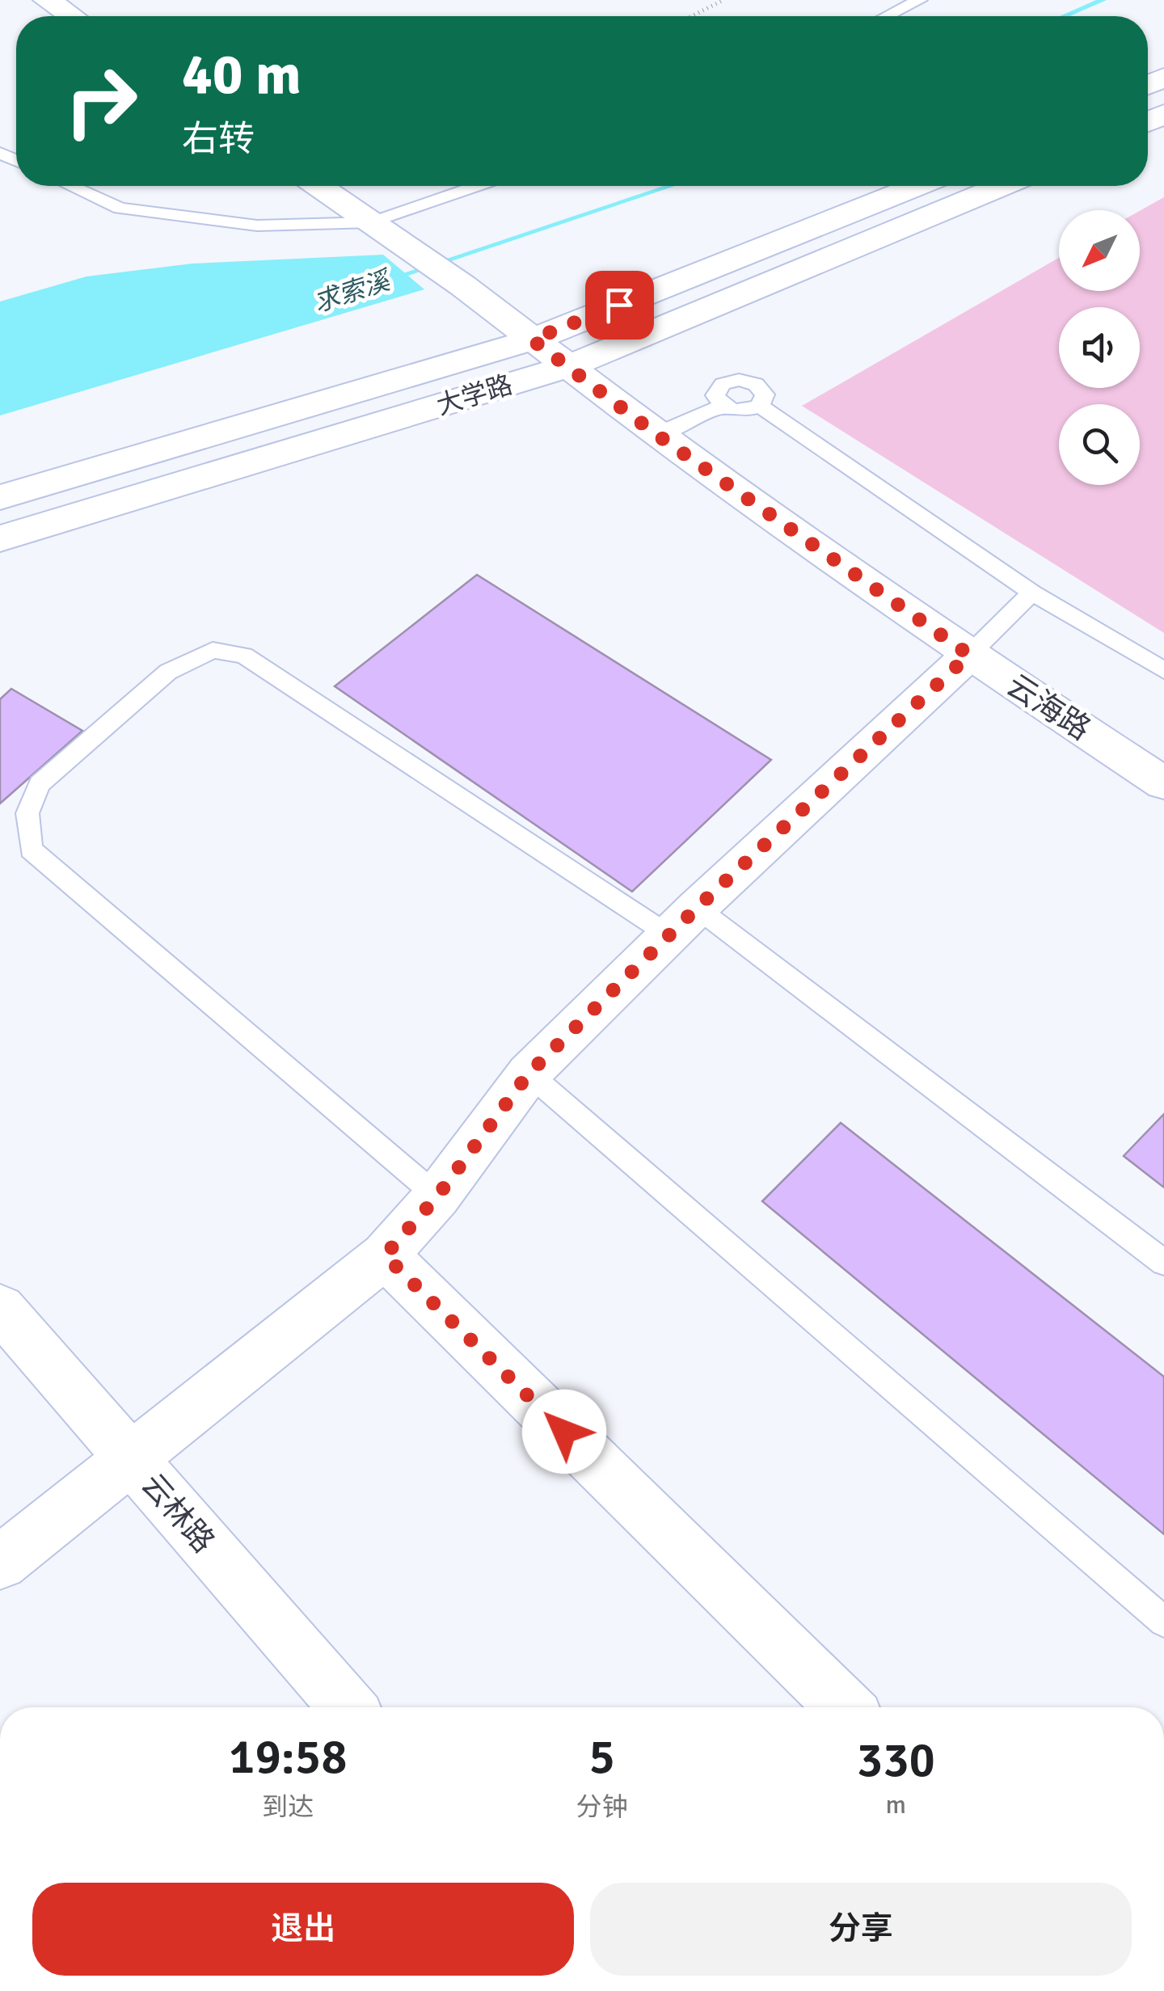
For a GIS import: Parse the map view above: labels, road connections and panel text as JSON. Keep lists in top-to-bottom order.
{
  "streets": {
    "street": ["大学路", "云海路", "云林路"]
  },
  "crossings": [
    ["大学路", "云海路"]
  ],
  "water": ["求索溪"],
  "north": "bottom left",
  "page": {
    "turn": ["40 m", "右转"],
    "eta": [
      "19:58",
      "到达",
      "5",
      "分钟",
      "330",
      "m"
    ],
    "buttons": ["退出", "分享"]
  }
}
